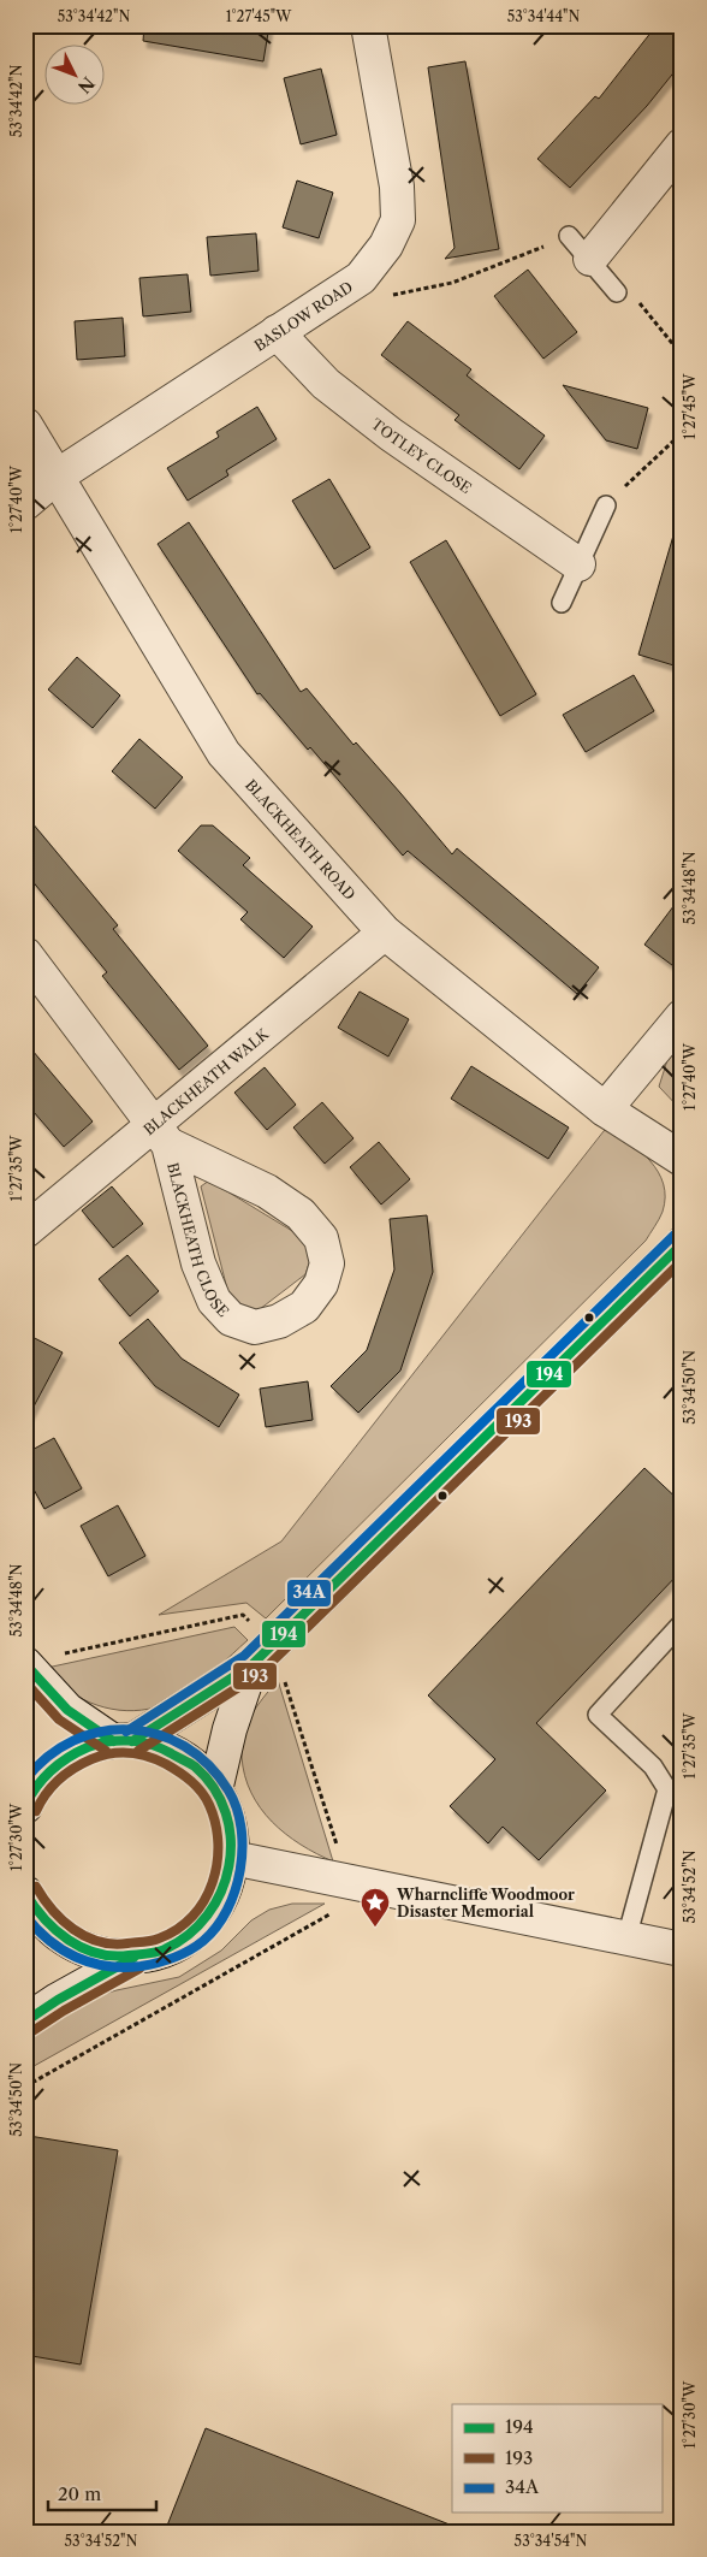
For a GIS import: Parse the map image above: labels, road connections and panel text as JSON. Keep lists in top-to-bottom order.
{
  "streets": {
    "street": [
      "BASLOW ROAD",
      "TOTLEY CLOSE",
      "BLACKHEATH ROAD",
      "BLACKHEATH WALK",
      "BLACKHEATH CLOSE"
    ]
  },
  "crossings": [
    ["BASLOW ROAD", "TOTLEY CLOSE"],
    ["BASLOW ROAD", "BLACKHEATH ROAD"],
    ["BLACKHEATH ROAD", "BLACKHEATH WALK"],
    ["BLACKHEATH WALK", "BLACKHEATH CLOSE"]
  ],
  "places": {
    "place": ["Wharncliffe Woodmoor Disaster Memorial"]
  },
  "lines": ["transit line 34A", "transit line 194", "transit line 193"],
  "legend": ["194", "193", "34A"],
  "scale_bar": "20 m",
  "north": "bottom right",
  "coordinates": [
    "53°34'42\"N",
    "1°27'45\"W",
    "53°34'44\"N",
    "1°27'40\"W",
    "53°34'48\"N",
    "1°27'35\"W",
    "53°34'50\"N",
    "1°27'30\"W",
    "53°34'52\"N",
    "53°34'54\"N"
  ]
}
